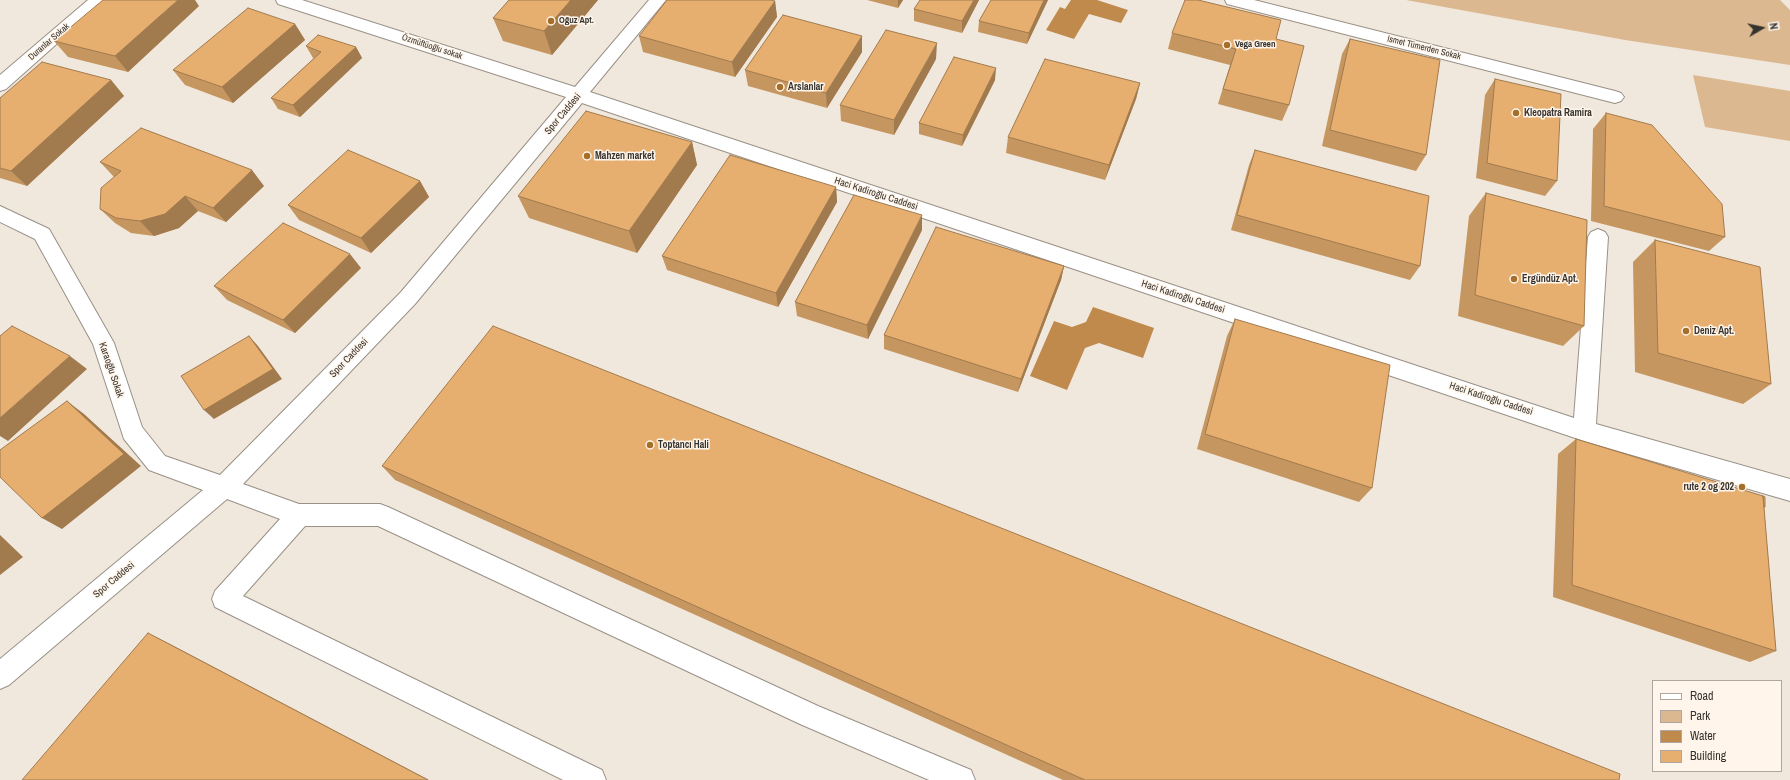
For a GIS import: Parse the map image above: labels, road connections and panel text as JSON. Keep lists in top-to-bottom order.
{
  "streets": {
    "street": [
      "Duranlar Sokak",
      "Özmüftüoğlu sokak",
      "Ismet Tümerden Sokak",
      "Spor Caddesi",
      "Haci Kadiroğlu Caddesi",
      "Karaoğlu Sokak"
    ]
  },
  "crossings": [
    ["Özmüftüoğlu sokak", "Spor Caddesi"],
    ["Özmüftüoğlu sokak", "Haci Kadiroğlu Caddesi"],
    ["Spor Caddesi", "Haci Kadiroğlu Caddesi"],
    ["Spor Caddesi", "Karaoğlu Sokak"]
  ],
  "places": [
    "Oğuz Apt.",
    "Vega Green",
    "Arslanlar",
    "Kleopatra Ramira",
    "Mahzen market",
    "Ergündüz Apt.",
    "Deniz Apt.",
    "Toptancı Hali",
    "rute 2 og 202"
  ],
  "legend": [
    "Road",
    "Park",
    "Water",
    "Building"
  ],
  "north": "right"
}
